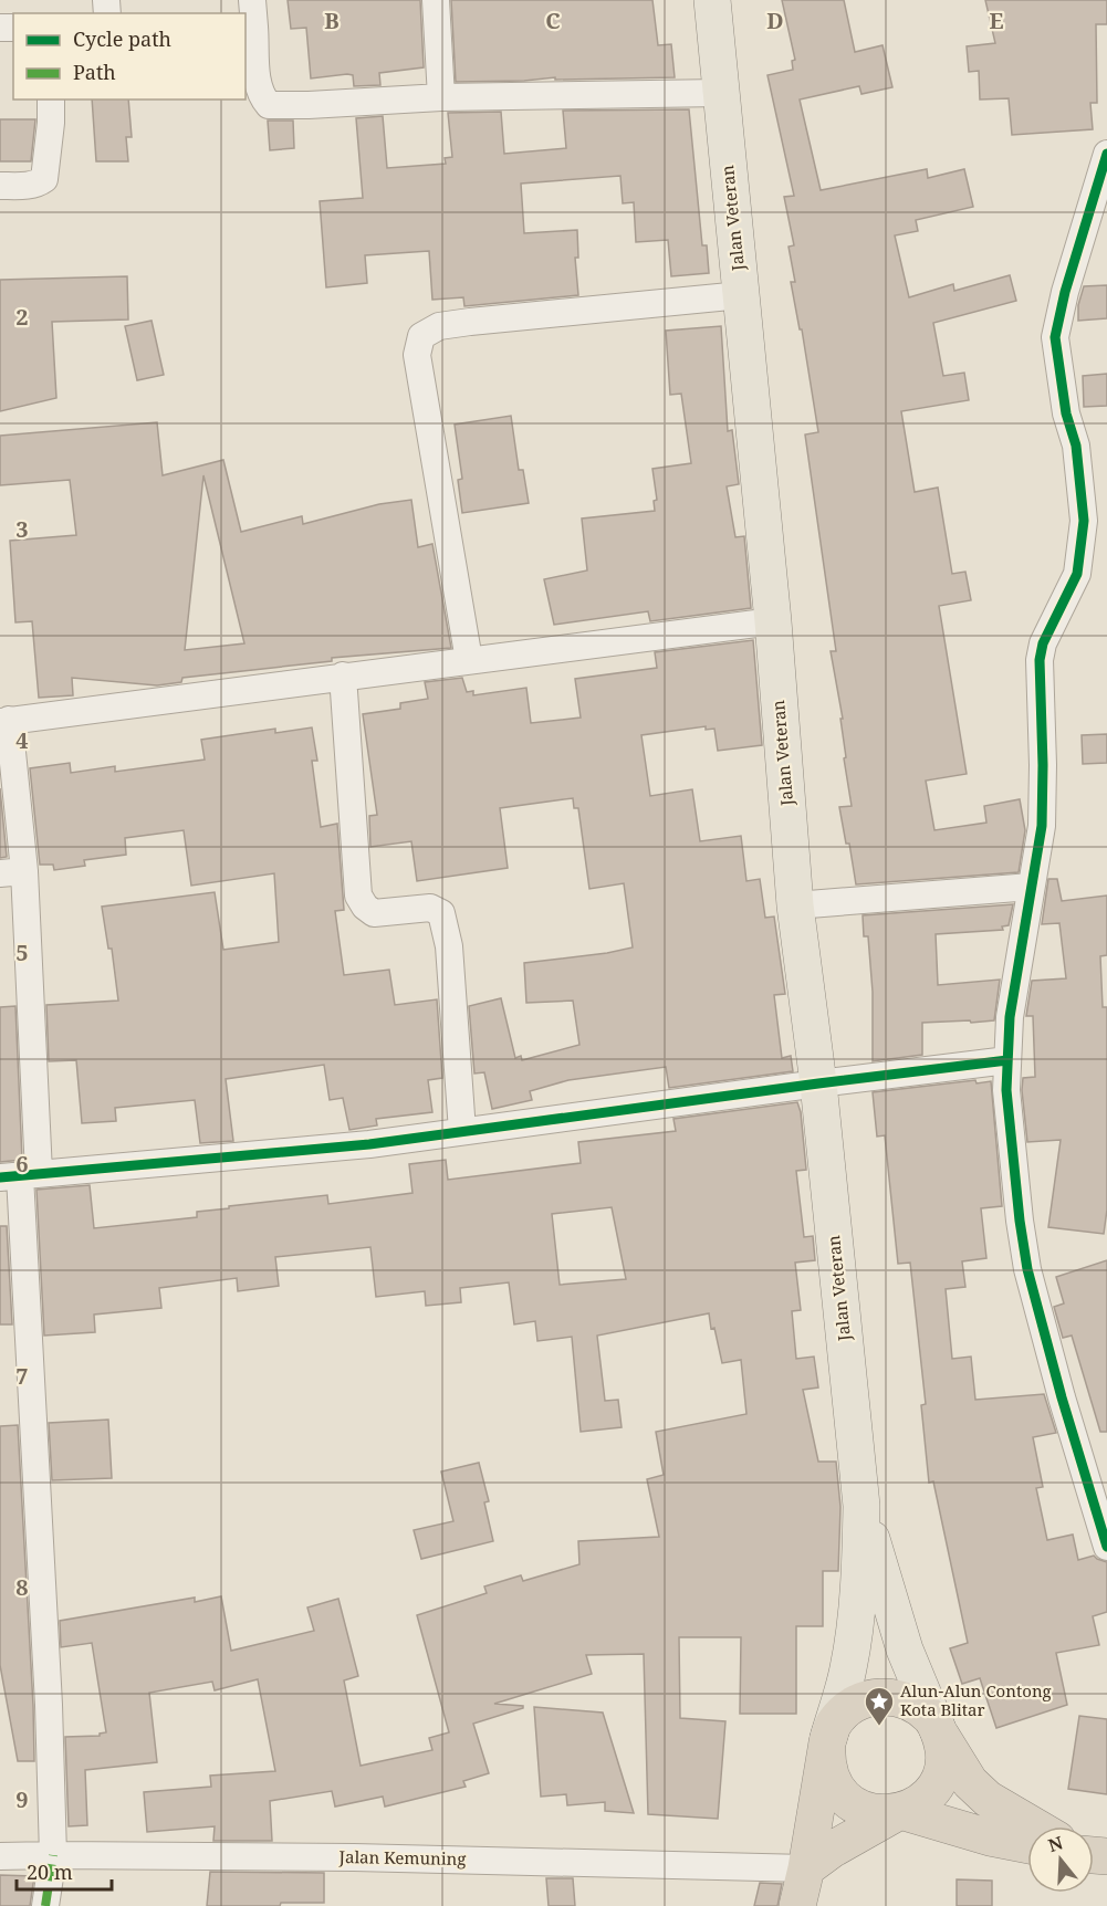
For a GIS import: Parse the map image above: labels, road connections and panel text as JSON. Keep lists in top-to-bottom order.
{
  "streets": {
    "main road": ["Jalan Veteran"],
    "street": ["Jalan Kemuning"]
  },
  "places": {
    "place": ["Alun-Alun Contong Kota Blitar"]
  },
  "legend": ["Cycle path", "Path"],
  "scale_bar": "20 m",
  "north": "top",
  "grid": {
    "columns": [
      "B",
      "C",
      "D",
      "E"
    ],
    "rows": [
      "2",
      "3",
      "4",
      "5",
      "6",
      "7",
      "8",
      "9"
    ]
  }
}
